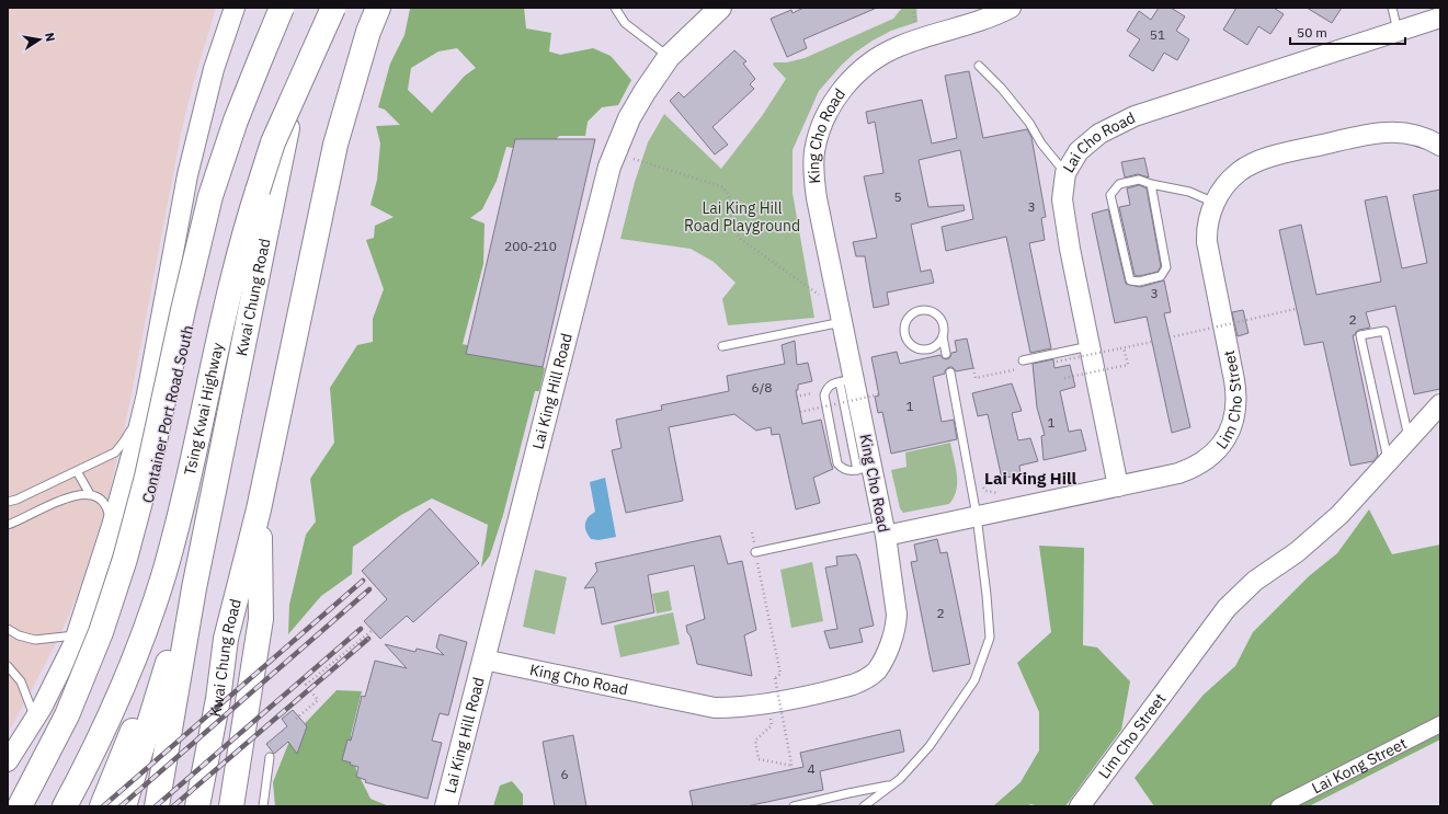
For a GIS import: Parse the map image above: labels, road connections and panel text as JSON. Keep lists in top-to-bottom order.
{
  "streets": {
    "highway": ["Kwai Chung Road", "Tsing Kwai Highway"],
    "main road": ["Lai King Hill Road"],
    "street": [
      "King Cho Road",
      "Lai Cho Road",
      "Lim Cho Street",
      "Container Port Road South",
      "Lai Kong Street"
    ]
  },
  "crossings": [
    ["King Cho Road", "Lai King Hill Road"],
    ["King Cho Road", "Lim Cho Street"],
    ["Lai Cho Road", "Lim Cho Street"]
  ],
  "districts": ["Lai King Hill"],
  "parks": ["Lai King Hill Road Playground"],
  "house_numbers": [
    "51",
    "5",
    "3",
    "200-210",
    "3",
    "2",
    "6/8",
    "1",
    "1",
    "2",
    "4",
    "6"
  ],
  "scale_bar": "50 m",
  "north": "right"
}
